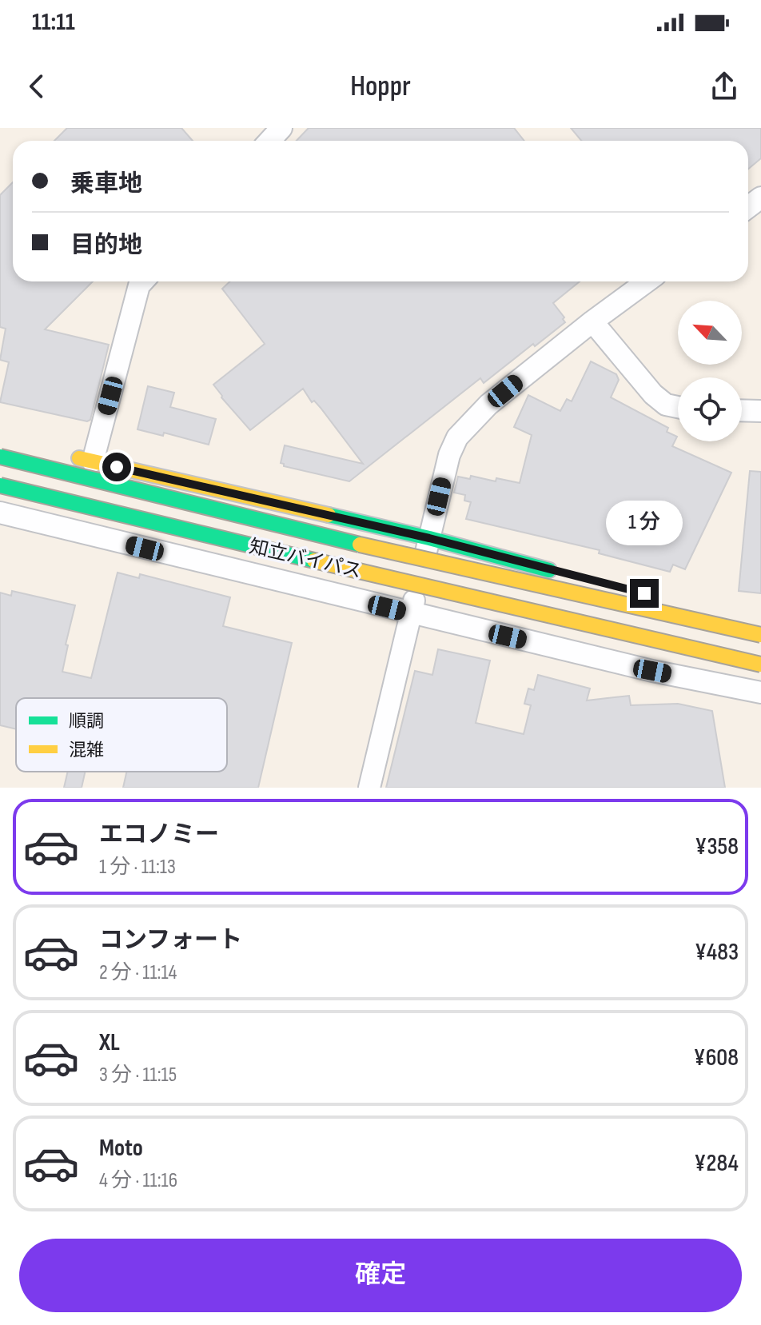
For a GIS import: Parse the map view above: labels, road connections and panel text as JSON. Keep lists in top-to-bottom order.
{
  "streets": {
    "main road": ["知立バイパス"]
  },
  "legend": ["順調", "混雑"],
  "north": "top left",
  "page": {
    "status": "11:11",
    "header": "Hoppr",
    "banner": ["乗車地", "目的地"],
    "bubble": "1 分",
    "list": [
      {
        "name": "エコノミー",
        "note": "1 分 · 11:13",
        "value": "¥358"
      },
      {
        "name": "コンフォート",
        "note": "2 分 · 11:14",
        "value": "¥483"
      },
      {
        "name": "XL",
        "note": "3 分 · 11:15",
        "value": "¥608"
      },
      {
        "name": "Moto",
        "note": "4 分 · 11:16",
        "value": "¥284"
      }
    ],
    "buttons": "確定"
  }
}
